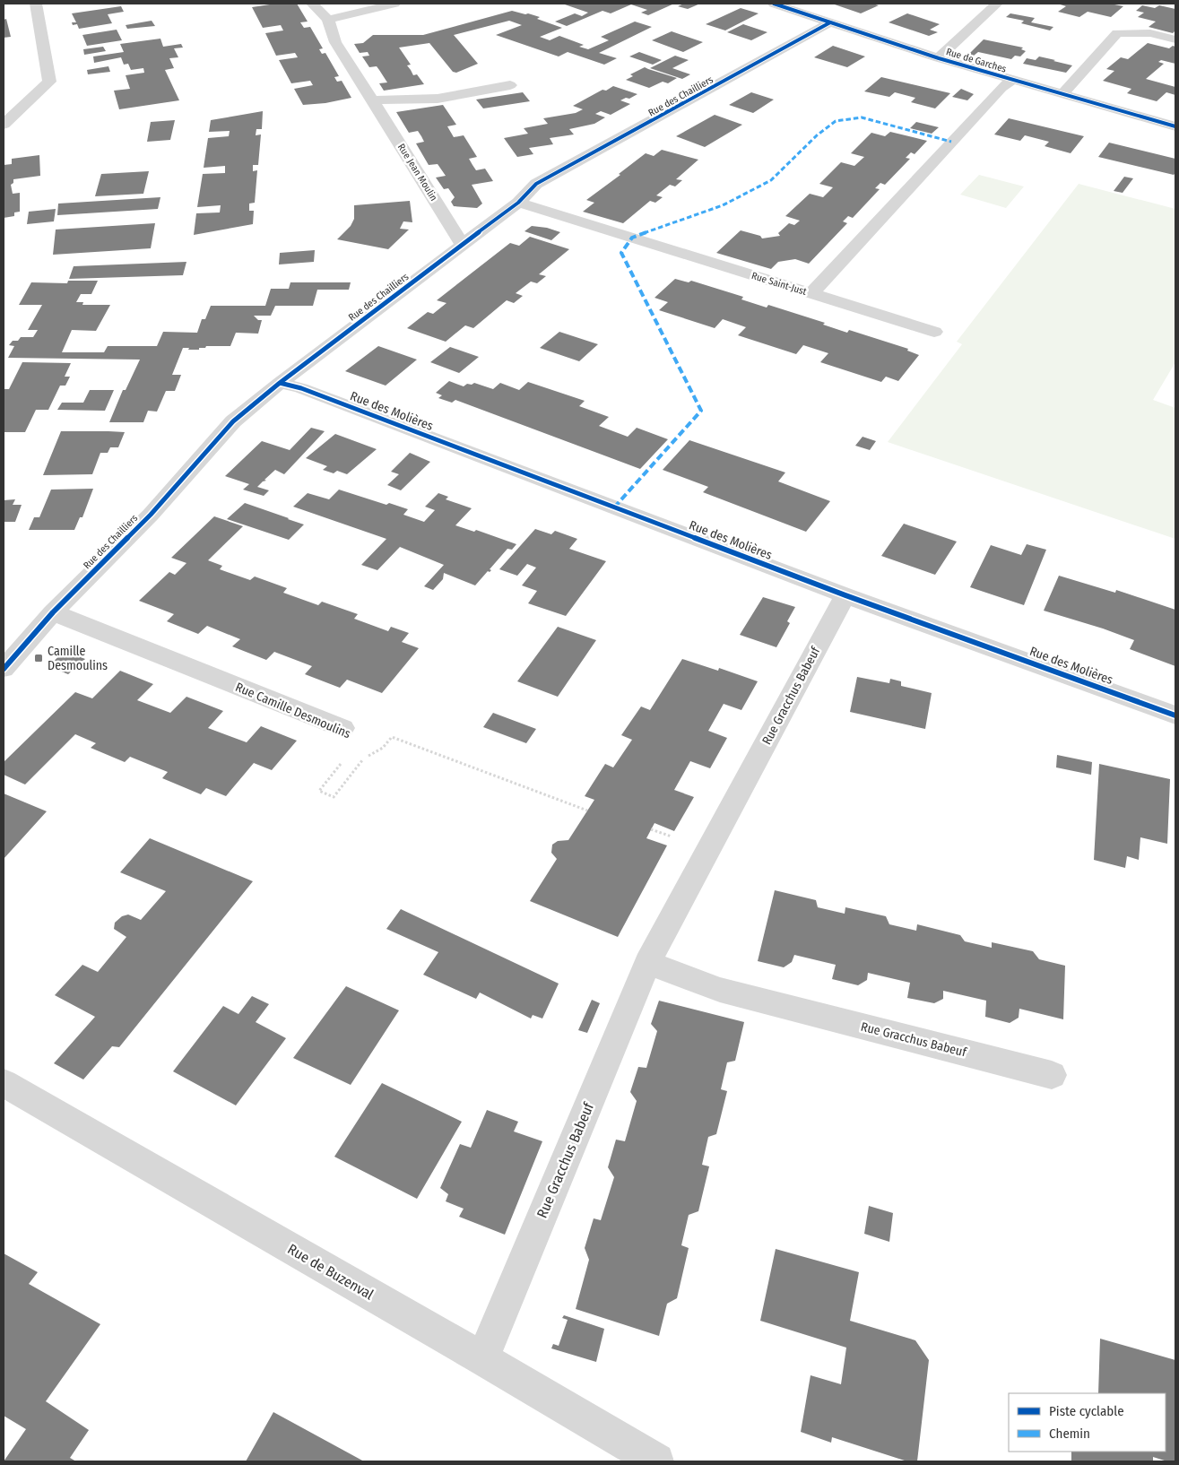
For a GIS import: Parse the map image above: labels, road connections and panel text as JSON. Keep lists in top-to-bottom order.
{
  "streets": {
    "street": [
      "Rue de Garches",
      "Rue des Chailliers",
      "Rue Jean Moulin",
      "Rue Saint-Just",
      "Rue des Molières",
      "Rue Gracchus Babeuf",
      "Rue Camille Desmoulins",
      "Rue de Buzenval"
    ]
  },
  "crossings": [
    ["Rue de Garches", "Rue des Chailliers"],
    ["Rue de Garches", "Rue Saint-Just"],
    ["Rue des Chailliers", "Rue Jean Moulin"],
    ["Rue des Chailliers", "Rue Saint-Just"],
    ["Rue des Chailliers", "Rue des Molières"],
    ["Rue des Chailliers", "Rue Camille Desmoulins"],
    ["Rue des Molières", "Rue Gracchus Babeuf"],
    ["Rue Gracchus Babeuf", "Rue de Buzenval"]
  ],
  "places": {
    "transit": ["Camille Desmoulins"]
  },
  "legend": ["Piste cyclable", "Chemin"]
}
